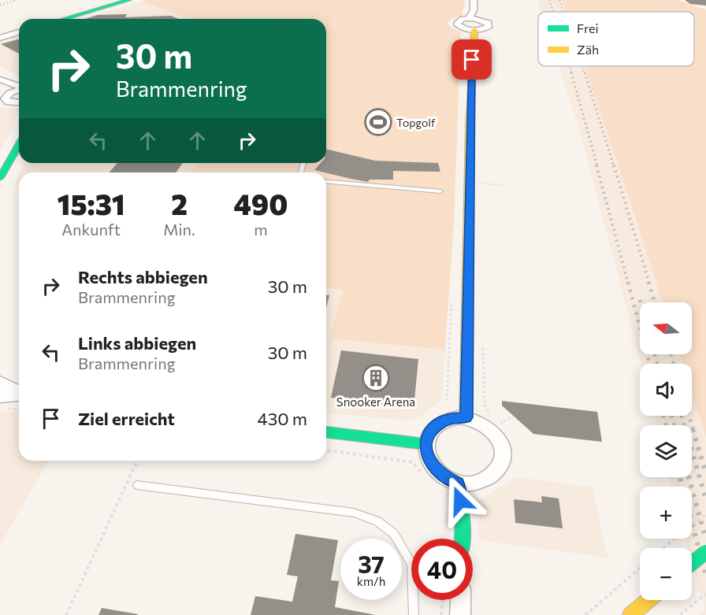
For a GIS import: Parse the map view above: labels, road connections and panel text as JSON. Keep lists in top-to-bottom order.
{
  "places": {
    "sports": ["Topgolf"],
    "building": ["Snooker Arena"]
  },
  "legend": ["Frei", "Zäh"],
  "north": "left",
  "page": {
    "turn": ["30 m", "Brammenring"],
    "eta": [
      "15:31",
      "Ankunft",
      "2",
      "Min.",
      "490",
      "m"
    ],
    "list": [
      {
        "name": "Rechts abbiegen",
        "note": "Brammenring",
        "value": "30 m"
      },
      {
        "name": "Links abbiegen",
        "note": "Brammenring",
        "value": "30 m"
      },
      {
        "name": "Ziel erreicht",
        "value": "430 m"
      }
    ],
    "map_buttons": ["+", "−"],
    "speed": "37 km/h",
    "limit": "40"
  }
}
